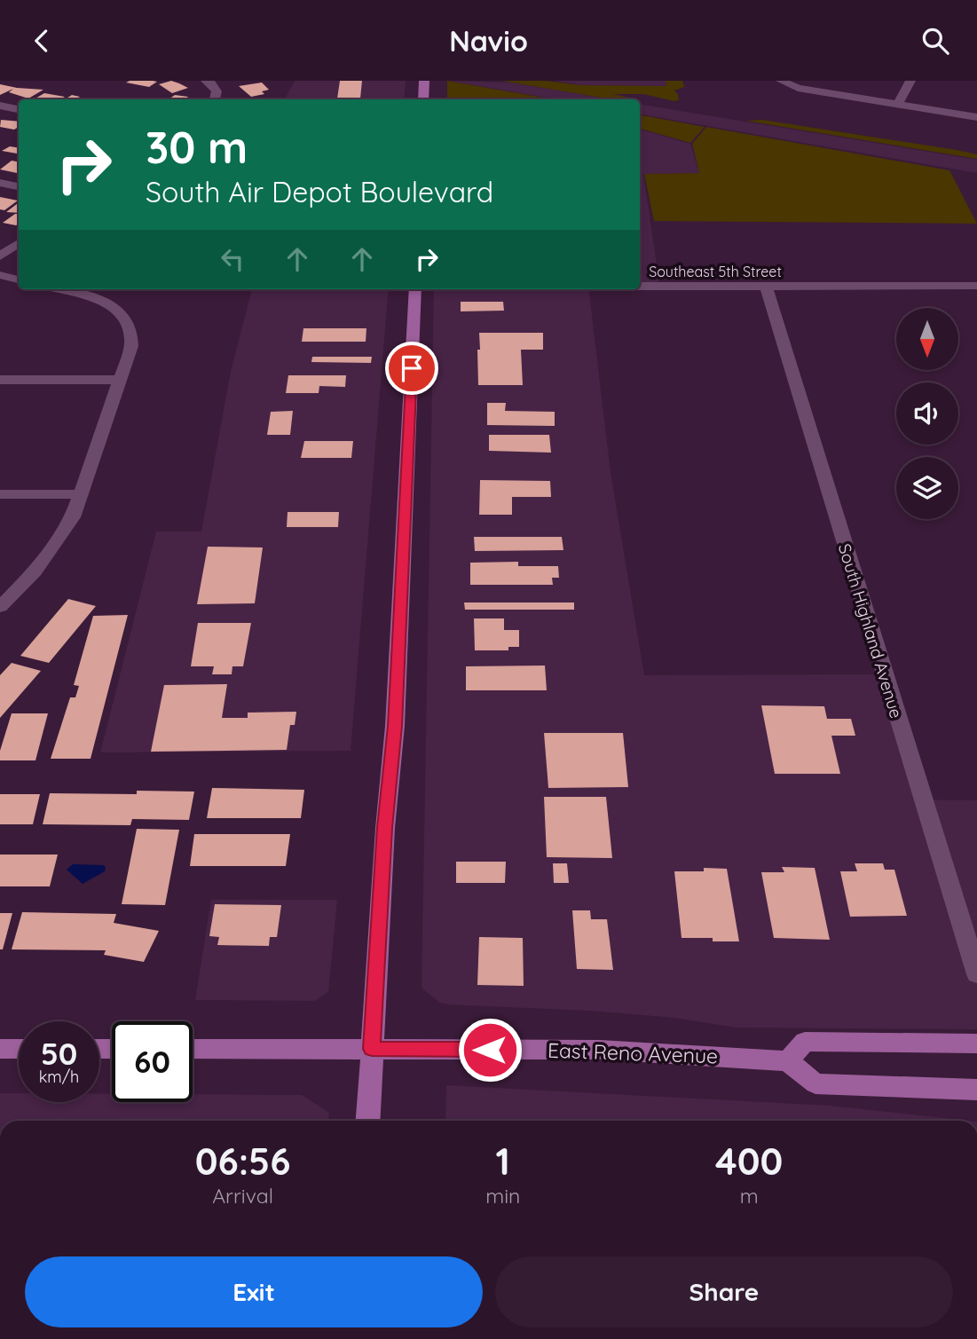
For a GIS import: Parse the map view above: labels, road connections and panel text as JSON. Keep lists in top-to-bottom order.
{
  "streets": {
    "main road": ["East Reno Avenue"],
    "street": ["Southeast 5th Street", "South Highland Avenue"]
  },
  "crossings": [
    ["Southeast 5th Street", "South Highland Avenue"]
  ],
  "north": "bottom",
  "page": {
    "header": "Navio",
    "turn": ["30 m", "South Air Depot Boulevard"],
    "speed": "50 km/h",
    "limit": "60",
    "eta": [
      "06:56",
      "Arrival",
      "1",
      "min",
      "400",
      "m"
    ],
    "buttons": ["Exit", "Share"]
  }
}
